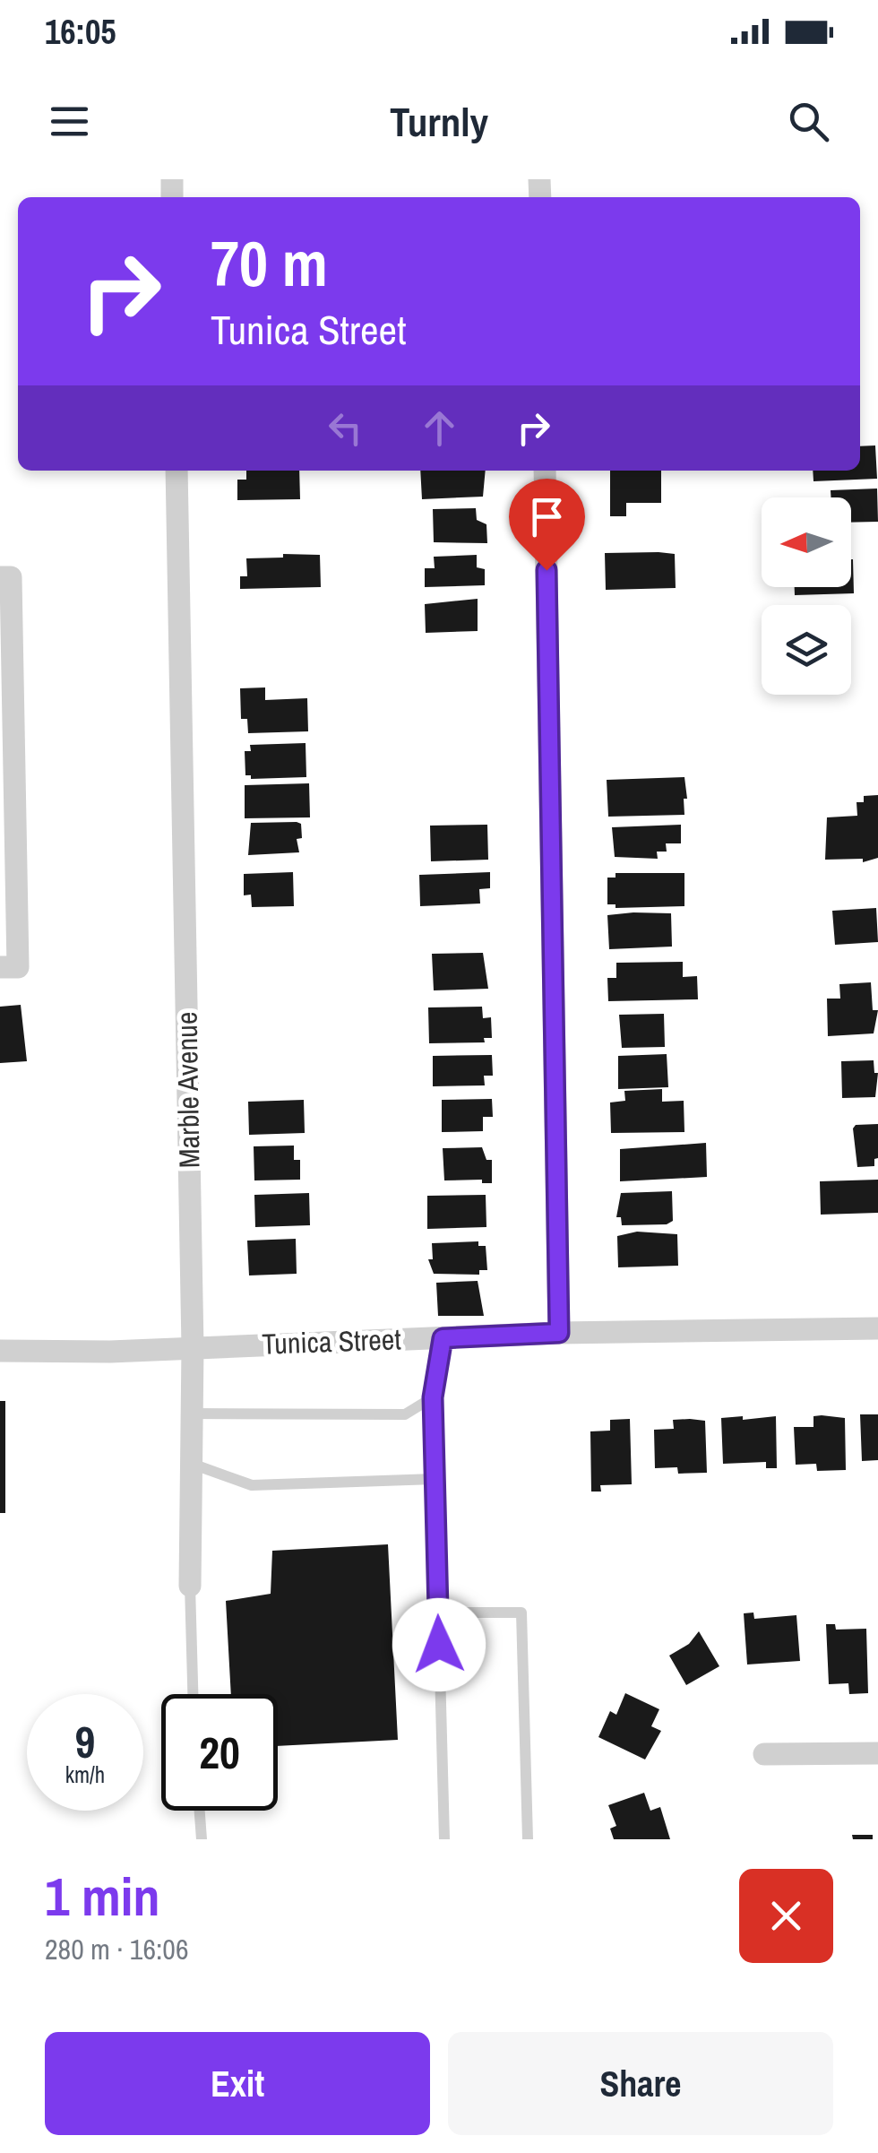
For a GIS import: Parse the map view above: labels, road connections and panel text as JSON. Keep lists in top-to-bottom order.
{
  "streets": {
    "street": ["Marble Avenue", "Tunica Street"]
  },
  "crossings": [
    ["Marble Avenue", "Tunica Street"]
  ],
  "north": "left",
  "page": {
    "status": "16:05",
    "header": "Turnly",
    "turn": ["70 m", "Tunica Street"],
    "speed": "9 km/h",
    "limit": "20",
    "heading": ["1 min", "280 m · 16:06"],
    "buttons": ["Exit", "Share"]
  }
}
